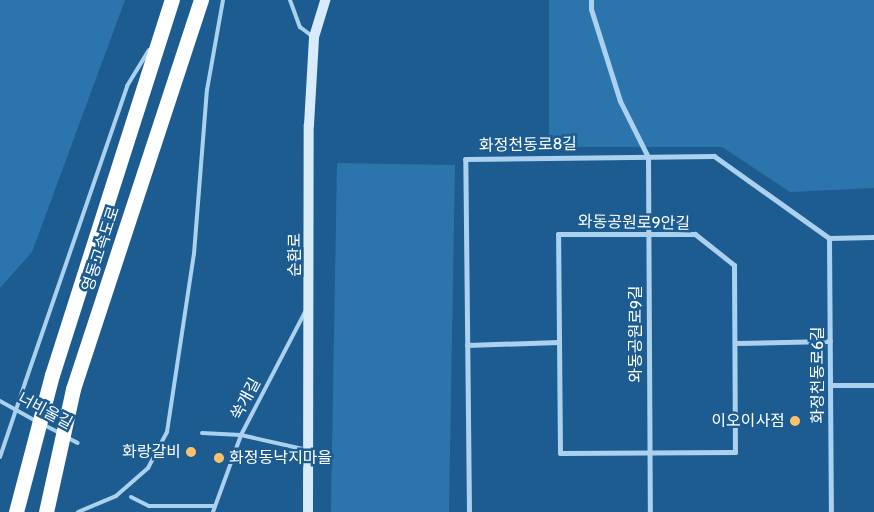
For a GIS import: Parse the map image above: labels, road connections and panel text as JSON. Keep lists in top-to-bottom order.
{
  "streets": {
    "highway": ["영동고속도로"],
    "main road": ["순환로"],
    "street": [
      "화정천동로8길",
      "와동공원로9안길",
      "와동공원로9길",
      "화정천동로6길"
    ],
    "lane": ["쑥개길", "너비울길"]
  },
  "crossings": [
    ["화정천동로8길", "와동공원로9길"],
    ["화정천동로8길", "화정천동로6길"],
    ["와동공원로9안길", "와동공원로9길"],
    ["순환로", "쑥개길"]
  ],
  "places": ["이오이사점", "화랑갈비", "화정동낙지마을"]
}
